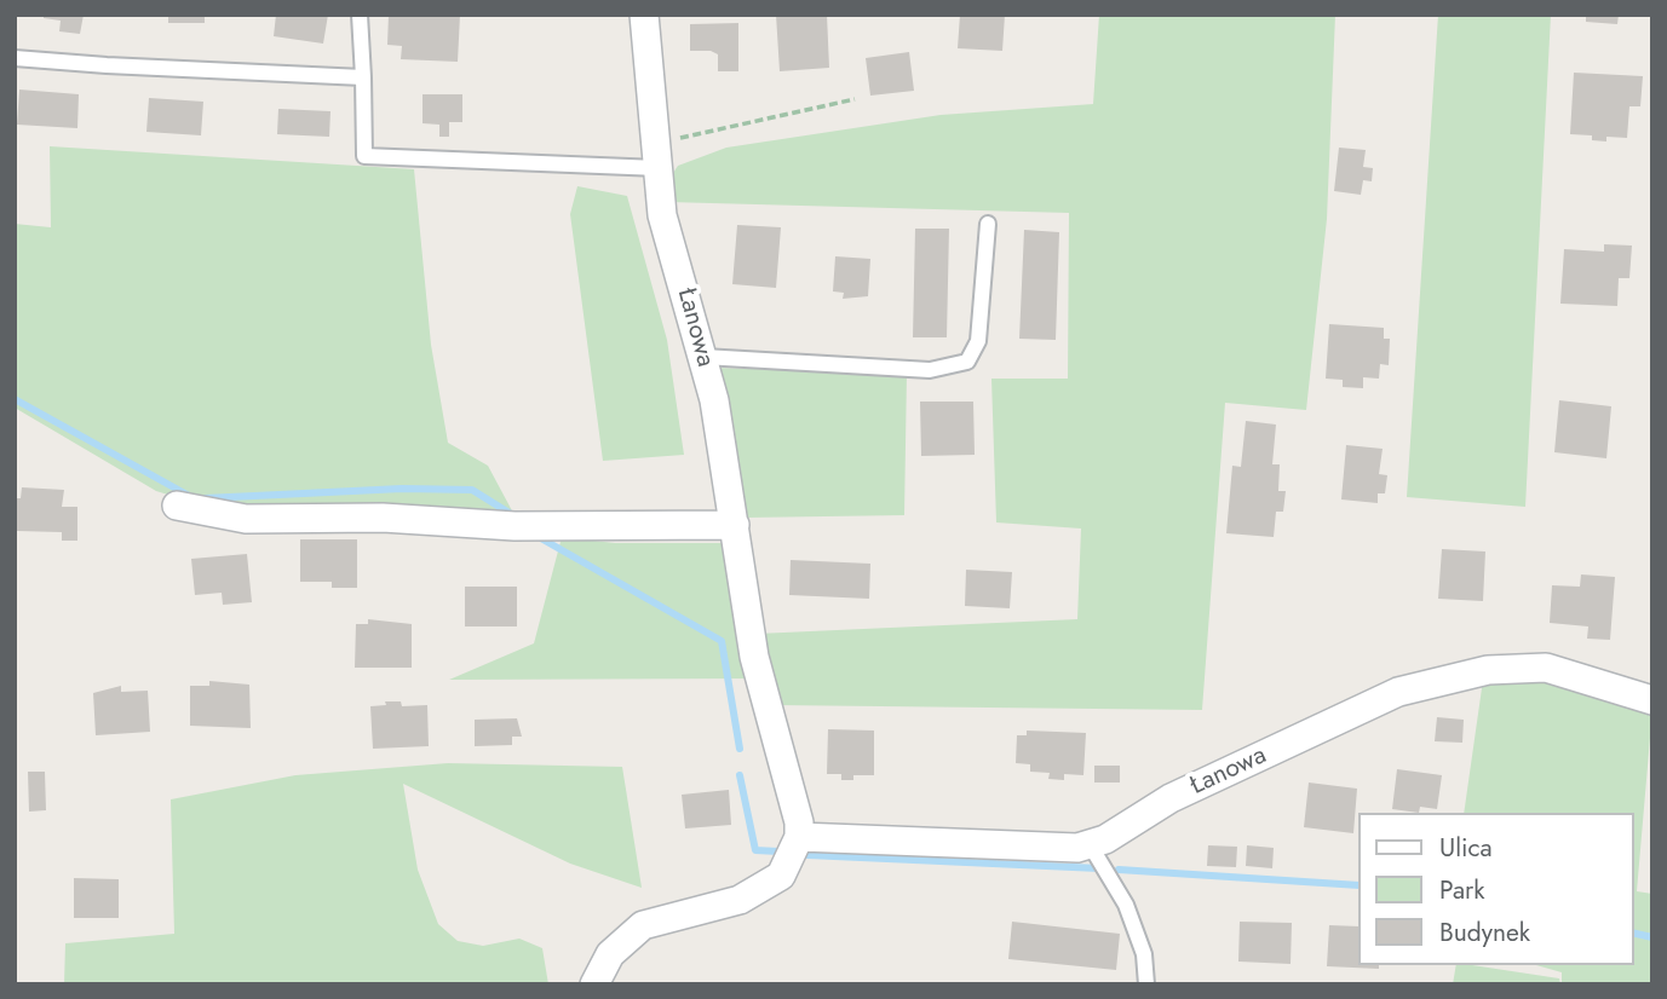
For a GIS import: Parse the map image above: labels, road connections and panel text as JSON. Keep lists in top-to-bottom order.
{
  "streets": {
    "street": ["Łanowa"]
  },
  "legend": ["Ulica", "Park", "Budynek"]
}
